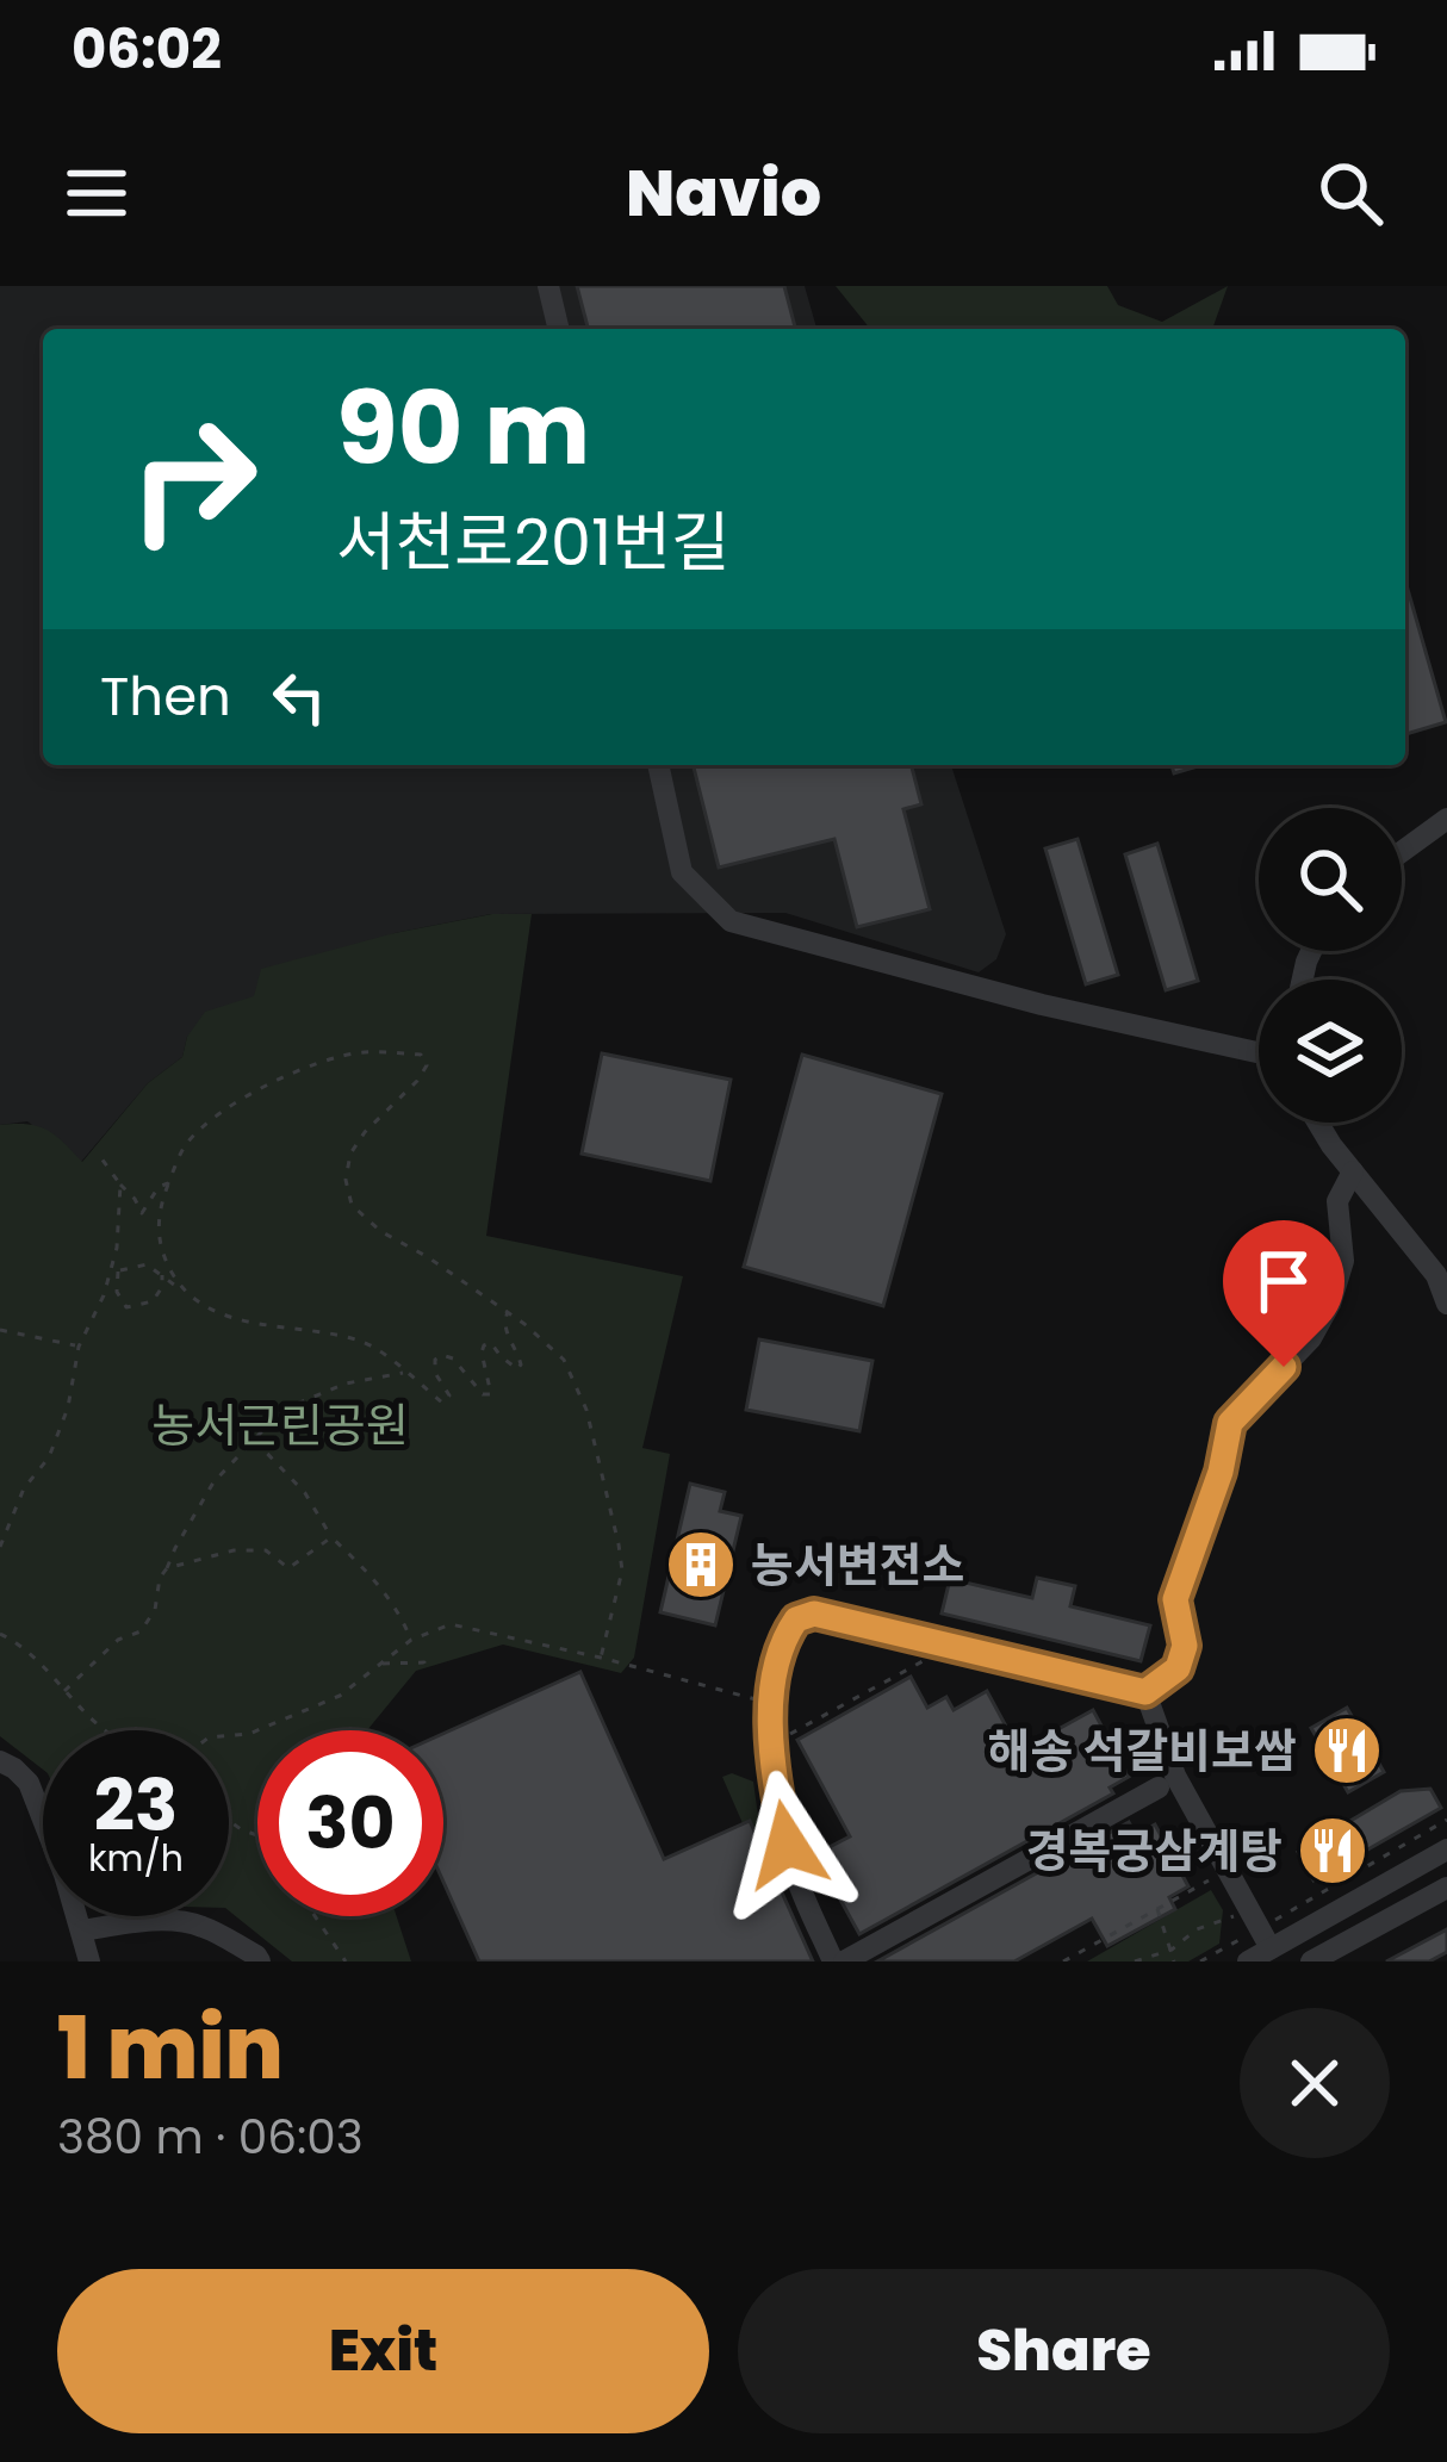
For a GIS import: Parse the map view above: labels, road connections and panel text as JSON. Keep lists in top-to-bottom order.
{
  "parks": ["농서근린공원"],
  "places": {
    "building": ["농서변전소"],
    "restaurant": ["해송 석갈비보쌈", "경복궁삼계탕"]
  },
  "page": {
    "status": "06:02",
    "header": "Navio",
    "turn": ["90 m", "서천로201번길"],
    "then": "Then",
    "speed": "23 km/h",
    "limit": "30",
    "heading": ["1 min", "380 m · 06:03"],
    "buttons": ["Exit", "Share"]
  }
}
